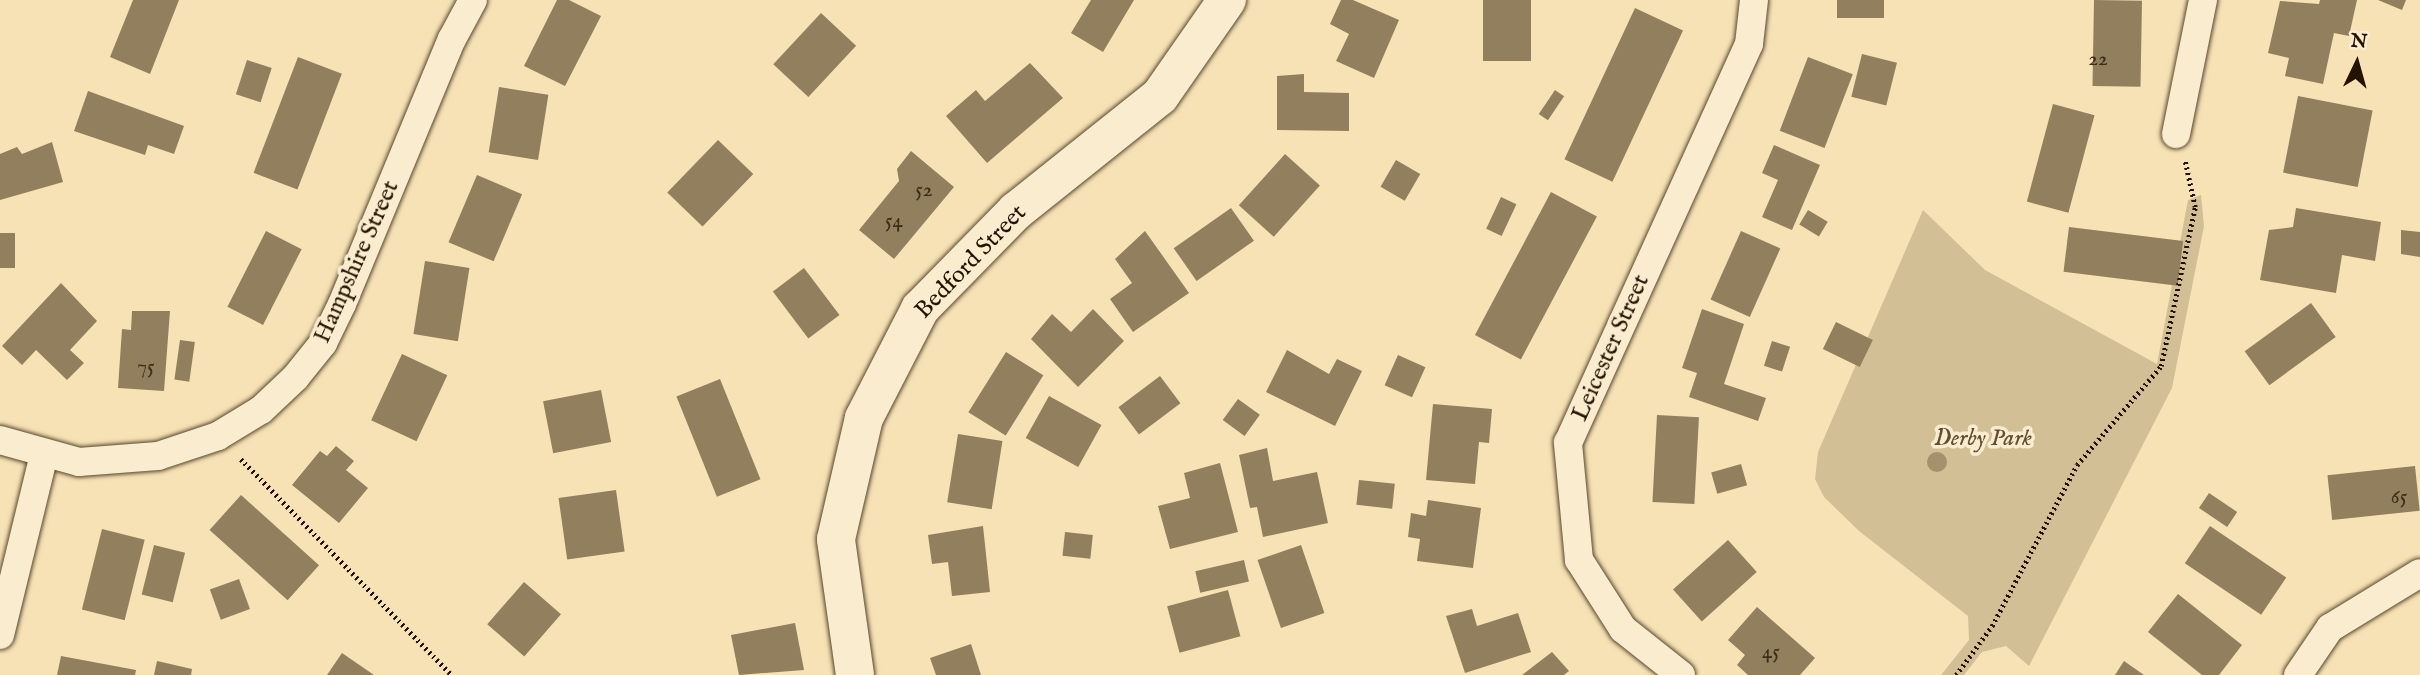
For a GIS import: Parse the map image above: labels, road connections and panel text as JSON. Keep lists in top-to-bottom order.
{
  "streets": {
    "street": ["Hampshire Street", "Bedford Street", "Leicester Street"]
  },
  "parks": ["Derby Park"],
  "house_numbers": [
    "22",
    "52",
    "54",
    "75",
    "65",
    "45"
  ],
  "north": "top"
}
